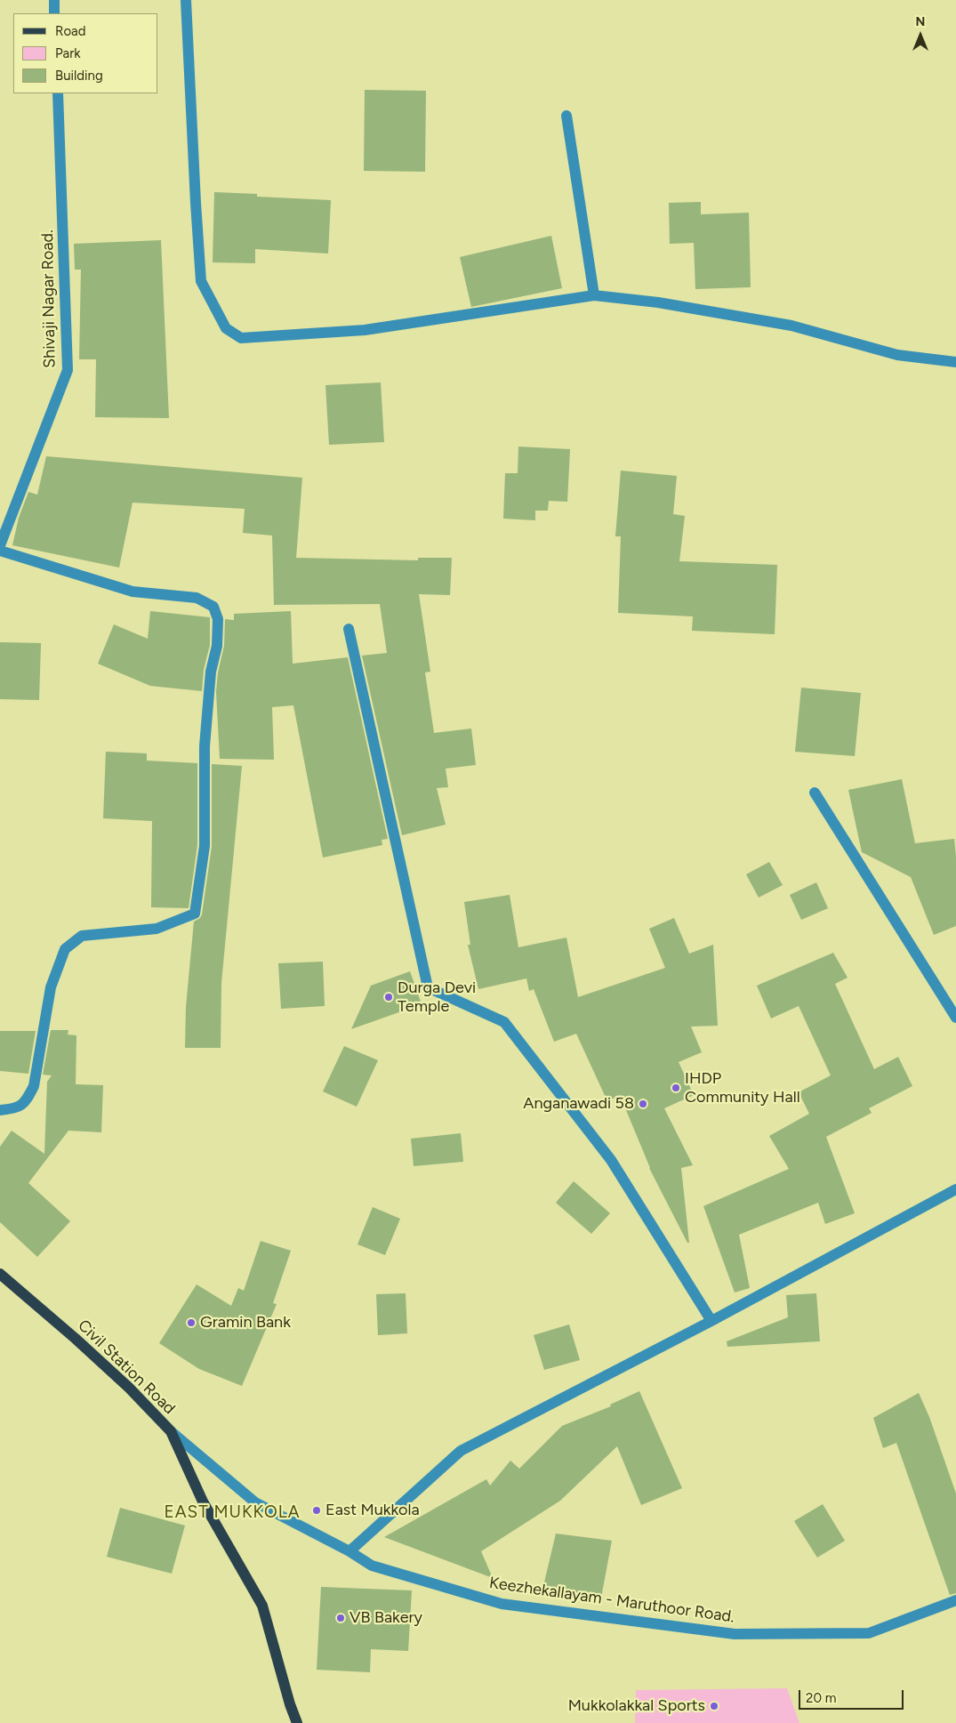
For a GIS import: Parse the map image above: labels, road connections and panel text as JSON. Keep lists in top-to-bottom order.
{
  "streets": {
    "main road": ["Civil Station Road"],
    "street": ["Shivaji Nagar Road.", "Keezhekallayam - Maruthoor Road."]
  },
  "crossings": [
    ["Civil Station Road", "Keezhekallayam - Maruthoor Road."]
  ],
  "districts": ["EAST MUKKOLA"],
  "places": [
    "Durga Devi Temple",
    "IHDP Community Hall",
    "Anganawadi 58",
    "Gramin Bank",
    "East Mukkola",
    "VB Bakery",
    "Mukkolakkal Sports"
  ],
  "legend": ["Road", "Park", "Building"],
  "scale_bar": "20 m",
  "north": "top"
}
